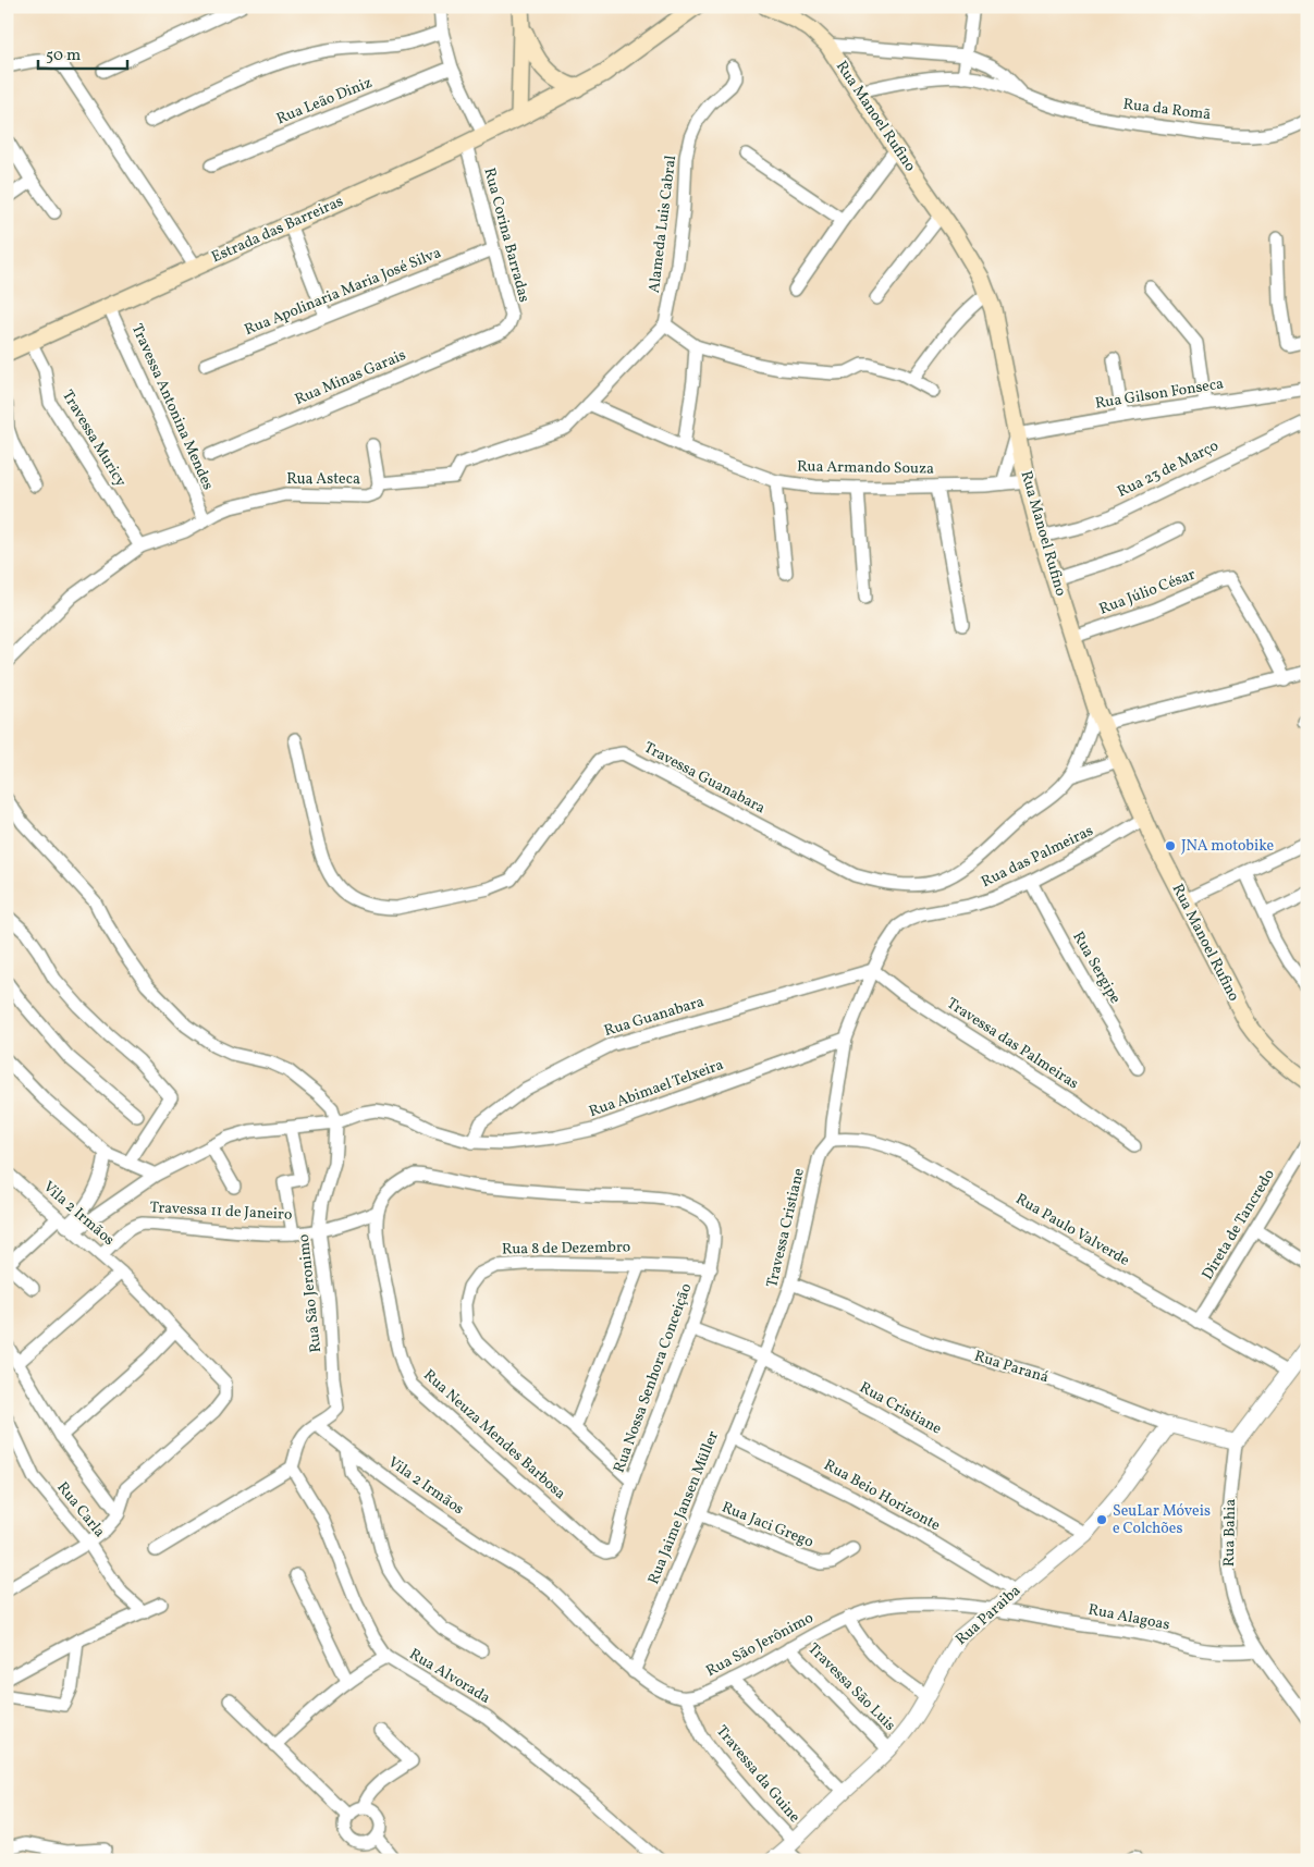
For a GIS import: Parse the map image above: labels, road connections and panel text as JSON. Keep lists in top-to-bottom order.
{
  "streets": {
    "main road": ["Rua Manoel Rufino", "Estrada das Barreiras"],
    "street": [
      "Rua Leão Diniz",
      "Rua da Romã",
      "Alameda Luis Cabral",
      "Rua Corina Barradas",
      "Rua Apolinaria Maria José Silva",
      "Rua Minas Garais",
      "Rua Gilson Fonseca",
      "Travessa Antonina Mendes",
      "Travessa Muricy",
      "Rua Armando Souza",
      "Rua 23 de Março",
      "Rua Asteca",
      "Rua Júlio César",
      "Travessa Guanabara",
      "Rua das Palmeiras",
      "Rua Sergipe",
      "Rua Guanabara",
      "Travessa das Palmeiras",
      "Rua Abimael Telxeira",
      "Travessa 11 de Janeiro",
      "Vila 2 Irmãos",
      "Direta de Tancredo",
      "Travessa Cristiane",
      "Rua Paulo Valverde",
      "Rua 8 de Dezembro",
      "Rua São Jeronimo",
      "Rua Paraná",
      "Rua Nossa Senhora Conceição",
      "Rua Cristiane",
      "Rua Neuza Mendes Barbosa",
      "Rua Beio Horizonte",
      "Rua Jaime Jansen Müller",
      "Rua Carla",
      "Rua Jaci Grego",
      "Rua Bahia",
      "Rua Paraiba",
      "Rua Alagoas",
      "Rua São Jerônimo",
      "Rua Alvorada",
      "Travessa São Luis",
      "Travessa da Guine"
    ]
  },
  "crossings": [
    ["Rua da Romã", "Rua Manoel Rufino"],
    ["Rua Manoel Rufino", "Rua Gilson Fonseca"],
    ["Rua Manoel Rufino", "Rua Armando Souza"],
    ["Rua Manoel Rufino", "Rua 23 de Março"],
    ["Rua Manoel Rufino", "Rua Júlio César"],
    ["Rua Manoel Rufino", "Travessa Guanabara"],
    ["Rua Manoel Rufino", "Rua das Palmeiras"],
    ["Estrada das Barreiras", "Rua Corina Barradas"],
    ["Estrada das Barreiras", "Travessa Antonina Mendes"],
    ["Estrada das Barreiras", "Travessa Muricy"],
    ["Rua Corina Barradas", "Rua Apolinaria Maria José Silva"],
    ["Rua Corina Barradas", "Rua Minas Garais"],
    ["Travessa Antonina Mendes", "Rua Asteca"],
    ["Travessa Muricy", "Rua Asteca"],
    ["Rua Armando Souza", "Rua Asteca"],
    ["Rua das Palmeiras", "Rua Sergipe"],
    ["Rua das Palmeiras", "Rua Guanabara"],
    ["Rua das Palmeiras", "Travessa das Palmeiras"],
    ["Rua das Palmeiras", "Rua Abimael Telxeira"],
    ["Rua das Palmeiras", "Travessa Cristiane"],
    ["Rua das Palmeiras", "Rua Paulo Valverde"],
    ["Rua Guanabara", "Travessa das Palmeiras"],
    ["Rua Guanabara", "Rua Abimael Telxeira"],
    ["Rua Abimael Telxeira", "Vila 2 Irmãos"],
    ["Rua Abimael Telxeira", "Rua São Jeronimo"],
    ["Travessa 11 de Janeiro", "Vila 2 Irmãos"],
    ["Travessa 11 de Janeiro", "Rua São Jeronimo"],
    ["Travessa 11 de Janeiro", "Rua Nossa Senhora Conceição"],
    ["Travessa 11 de Janeiro", "Rua Neuza Mendes Barbosa"],
    ["Vila 2 Irmãos", "Rua São Jeronimo"],
    ["Vila 2 Irmãos", "Rua Jaime Jansen Müller"],
    ["Direta de Tancredo", "Rua Paulo Valverde"],
    ["Travessa Cristiane", "Rua Paulo Valverde"],
    ["Travessa Cristiane", "Rua Paraná"],
    ["Travessa Cristiane", "Rua Cristiane"],
    ["Travessa Cristiane", "Rua Jaime Jansen Müller"],
    ["Rua 8 de Dezembro", "Rua Nossa Senhora Conceição"],
    ["Rua Paraná", "Rua Bahia"],
    ["Rua Paraná", "Rua Paraiba"],
    ["Rua Nossa Senhora Conceição", "Rua Cristiane"],
    ["Rua Nossa Senhora Conceição", "Rua Neuza Mendes Barbosa"],
    ["Rua Cristiane", "Rua Jaime Jansen Müller"],
    ["Rua Cristiane", "Rua Paraiba"],
    ["Rua Beio Horizonte", "Rua Jaime Jansen Müller"],
    ["Rua Beio Horizonte", "Rua Paraiba"],
    ["Rua Jaime Jansen Müller", "Rua Jaci Grego"],
    ["Rua Bahia", "Rua Alagoas"],
    ["Rua Paraiba", "Rua Alagoas"],
    ["Rua Paraiba", "Rua São Jerônimo"],
    ["Rua Paraiba", "Travessa São Luis"],
    ["Rua Paraiba", "Travessa da Guine"],
    ["Rua Alagoas", "Rua São Jerônimo"],
    ["Rua São Jerônimo", "Travessa São Luis"],
    ["Rua São Jerônimo", "Travessa da Guine"]
  ],
  "places": ["JNA motobike", "SeuLar Móveis e Colchões"],
  "scale_bar": "50 m"
}
